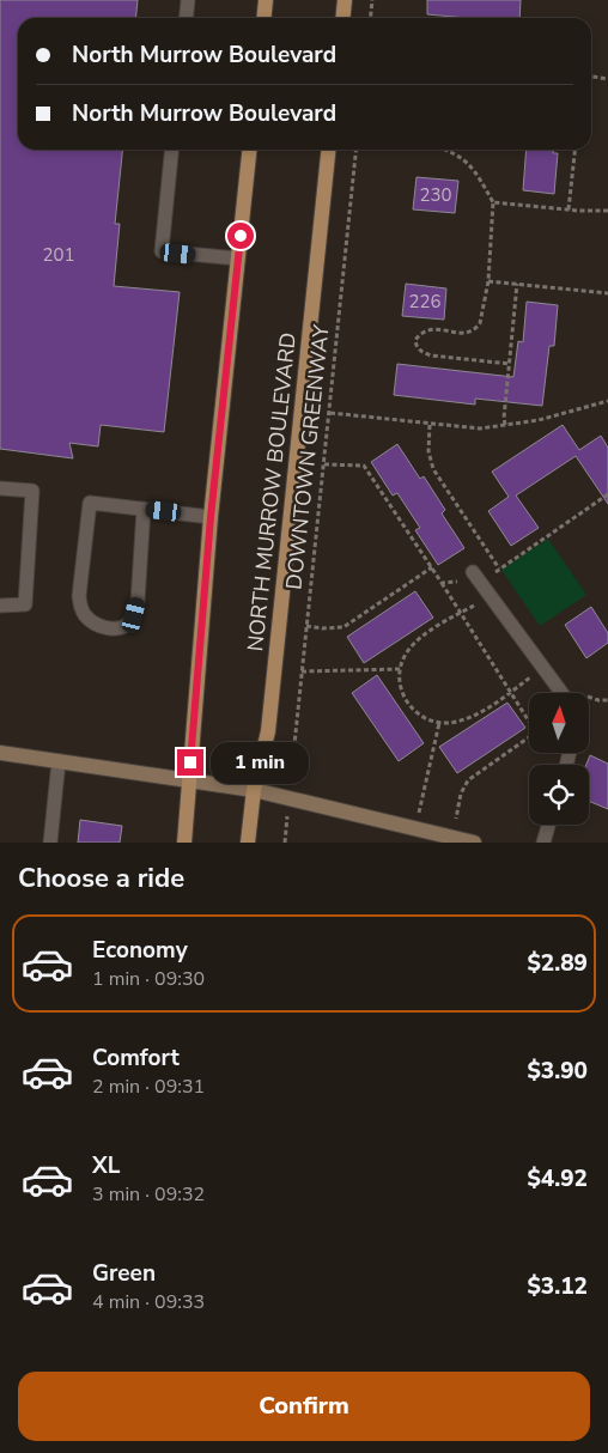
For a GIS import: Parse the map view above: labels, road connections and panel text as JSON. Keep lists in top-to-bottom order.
{
  "streets": {
    "main road": ["NORTH MURROW BOULEVARD"],
    "path": ["DOWNTOWN GREENWAY"]
  },
  "house_numbers": ["230", "201", "226"],
  "north": "top",
  "page": {
    "banner": ["North Murrow Boulevard", "North Murrow Boulevard"],
    "bubble": "1 min",
    "heading": "Choose a ride",
    "list": [
      {
        "name": "Economy",
        "note": "1 min · 09:30",
        "value": "$2.89"
      },
      {
        "name": "Comfort",
        "note": "2 min · 09:31",
        "value": "$3.90"
      },
      {
        "name": "XL",
        "note": "3 min · 09:32",
        "value": "$4.92"
      },
      {
        "name": "Green",
        "note": "4 min · 09:33",
        "value": "$3.12"
      }
    ],
    "buttons": "Confirm"
  }
}
